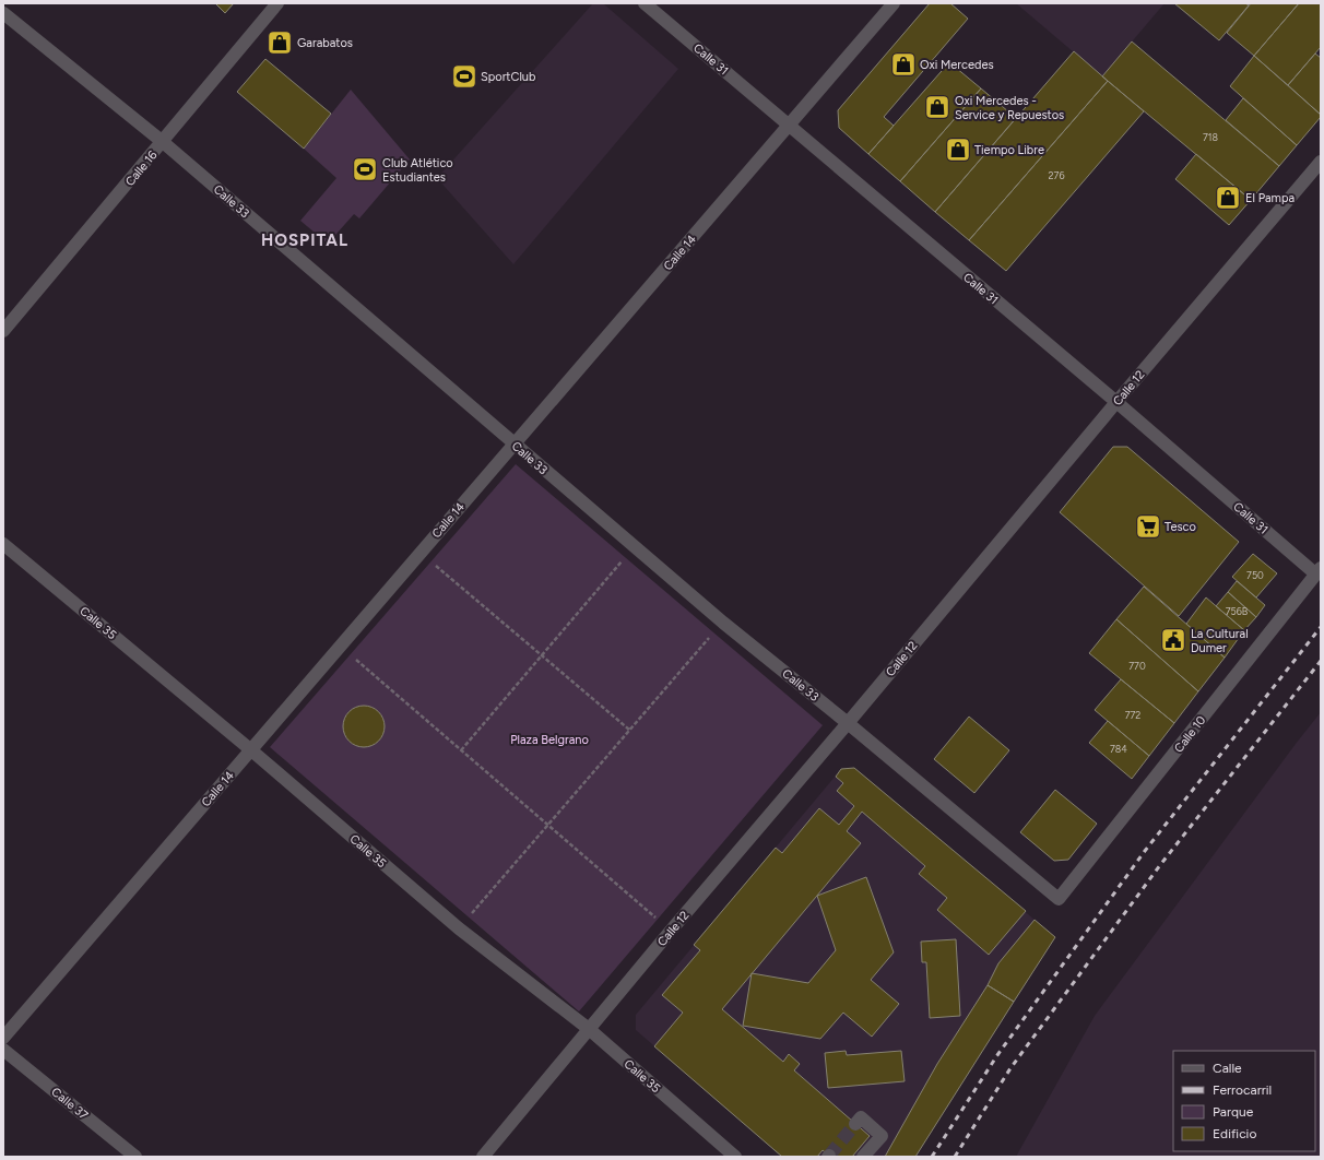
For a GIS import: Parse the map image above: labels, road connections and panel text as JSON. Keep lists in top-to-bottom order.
{
  "streets": {
    "street": [
      "Calle 31",
      "Calle 16",
      "Calle 33",
      "Calle 14",
      "Calle 12",
      "Calle 35",
      "Calle 10",
      "Calle 37"
    ]
  },
  "crossings": [
    ["Calle 31", "Calle 14"],
    ["Calle 31", "Calle 12"],
    ["Calle 31", "Calle 10"],
    ["Calle 16", "Calle 33"],
    ["Calle 33", "Calle 14"],
    ["Calle 33", "Calle 12"],
    ["Calle 33", "Calle 10"],
    ["Calle 14", "Calle 35"],
    ["Calle 12", "Calle 35"]
  ],
  "districts": ["HOSPITAL"],
  "parks": ["Plaza Belgrano"],
  "places": {
    "shop": [
      "Garabatos",
      "Oxi Mercedes",
      "Oxi Mercedes - Service y Repuestos",
      "Tiempo Libre",
      "El Pampa"
    ],
    "sports": ["SportClub", "Club Atlético Estudiantes"],
    "supermarket": ["Tesco"],
    "public building": ["La Cultural Dumer"]
  },
  "house_numbers": [
    "718",
    "276",
    "750",
    "756B",
    "770",
    "772",
    "784"
  ],
  "legend": [
    "Calle",
    "Ferrocarril",
    "Parque",
    "Edificio"
  ]
}
